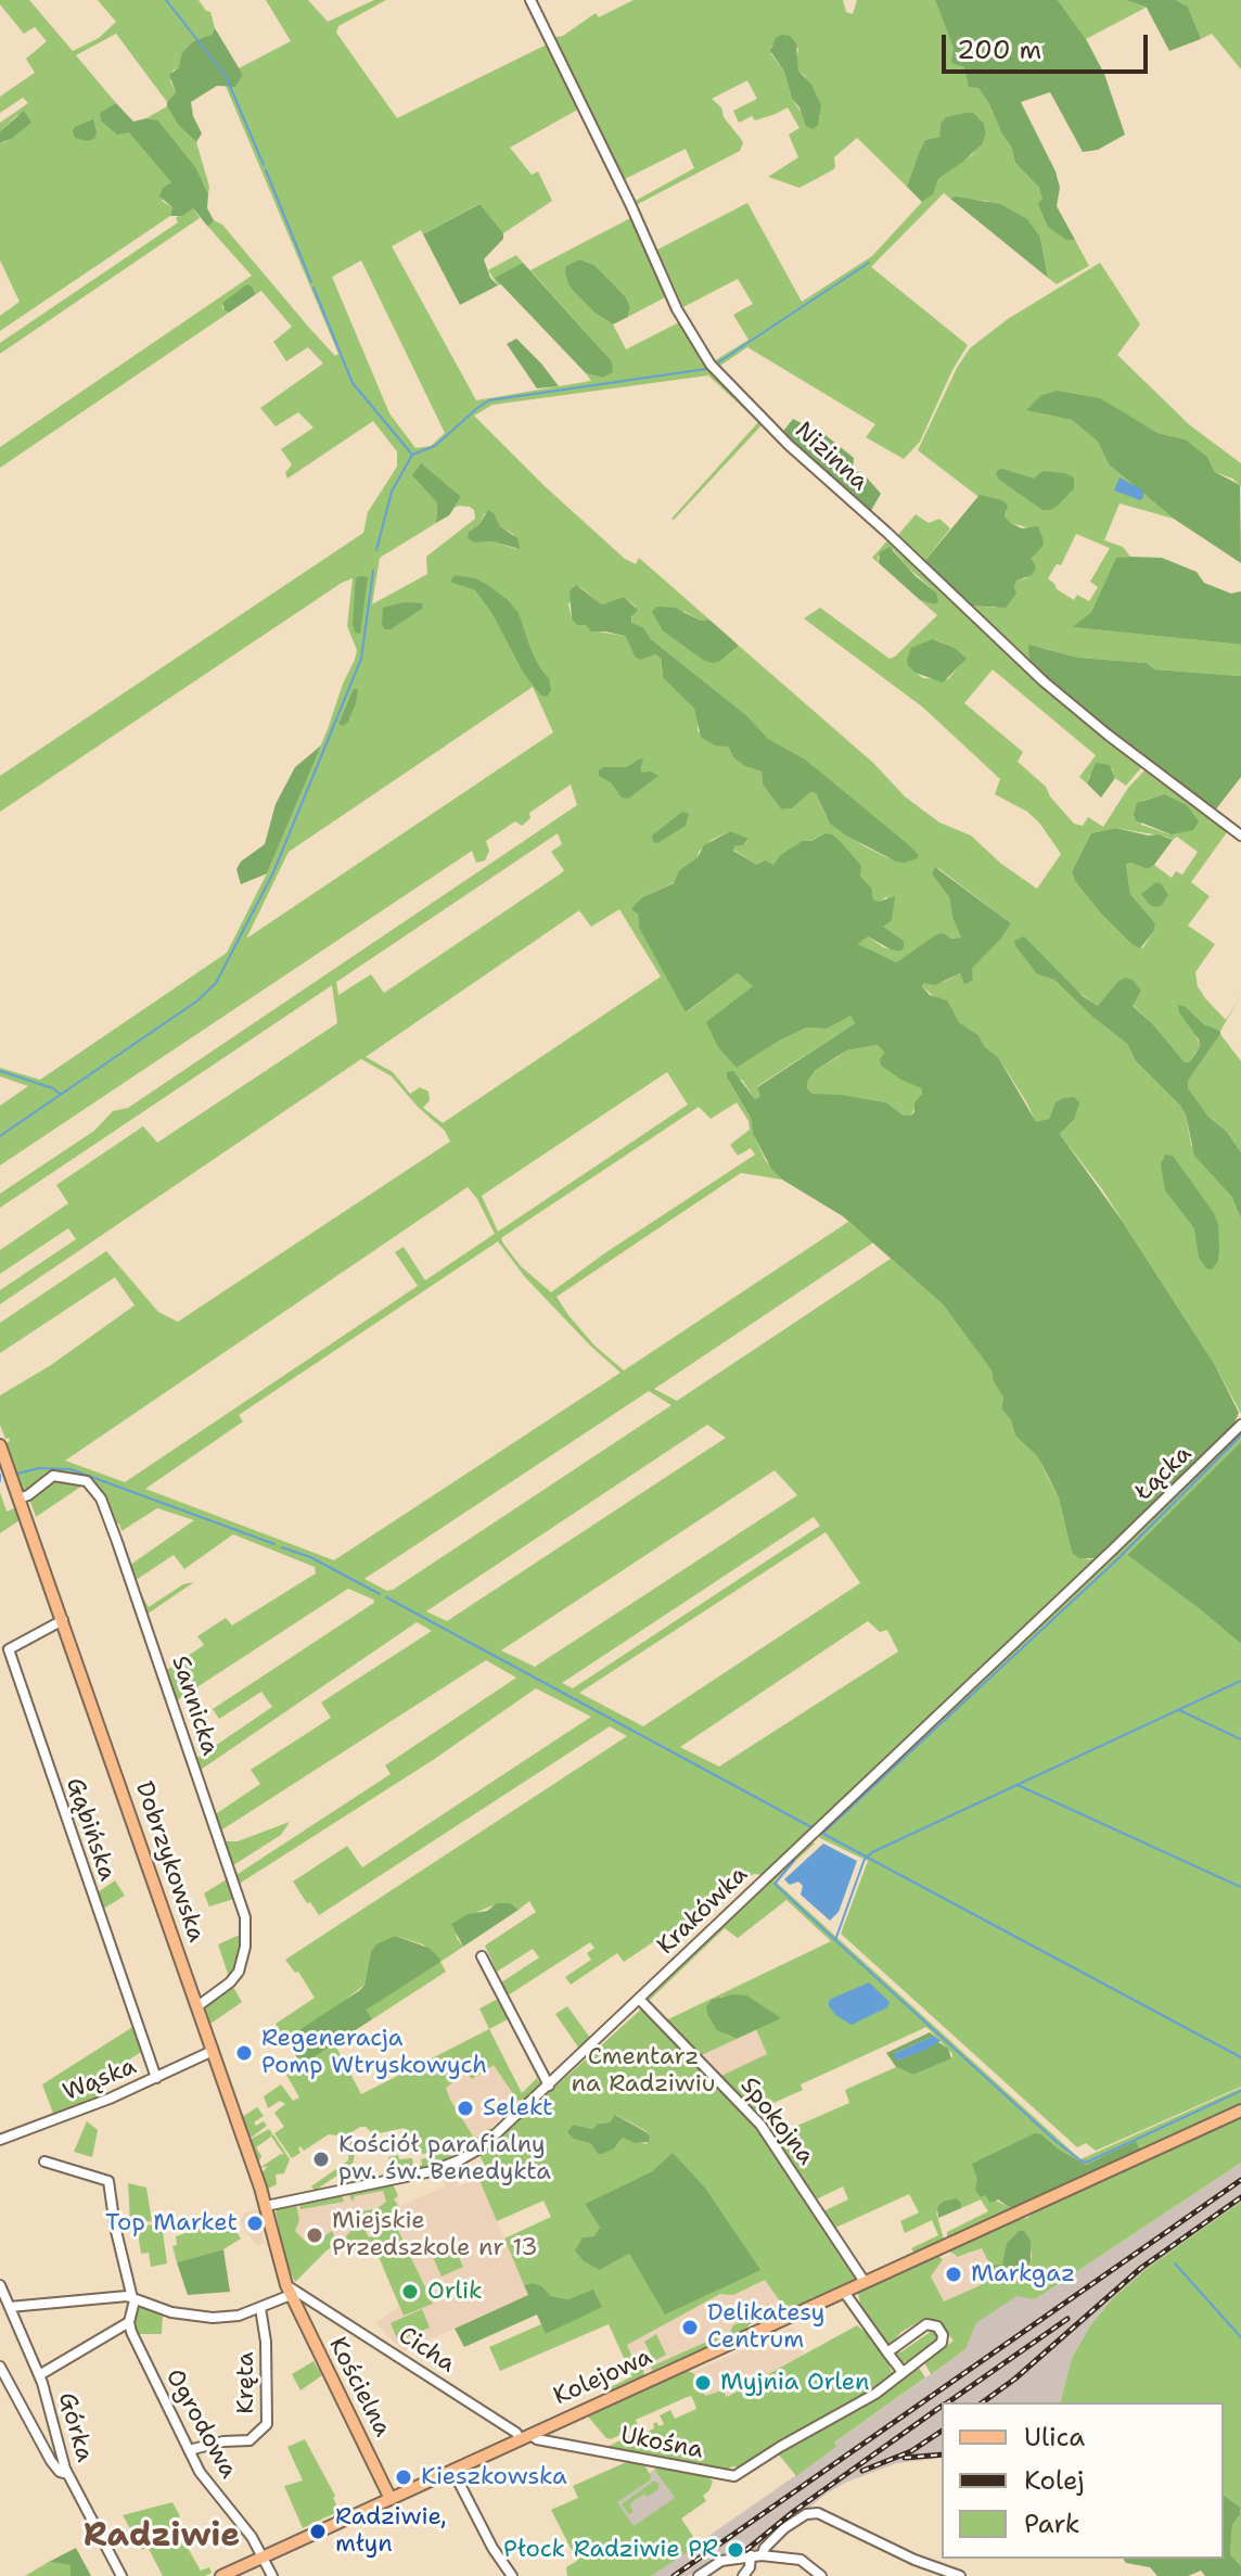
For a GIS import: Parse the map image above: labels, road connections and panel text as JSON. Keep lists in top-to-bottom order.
{
  "streets": {
    "main road": ["Dobrzykowska", "Kolejowa", "Kościelna"],
    "street": [
      "Nizinna",
      "Łącka",
      "Sannicka",
      "Gąbińska",
      "Krakówka",
      "Wąska",
      "Spokojna",
      "Cicha",
      "Kręta",
      "Ogrodowa",
      "Górka",
      "Ukośna"
    ]
  },
  "crossings": [
    ["Łącka", "Krakówka"],
    ["Sannicka", "Dobrzykowska"],
    ["Gąbińska", "Dobrzykowska"],
    ["Gąbińska", "Wąska"],
    ["Dobrzykowska", "Krakówka"],
    ["Dobrzykowska", "Wąska"],
    ["Dobrzykowska", "Cicha"],
    ["Dobrzykowska", "Kościelna"],
    ["Krakówka", "Spokojna"],
    ["Spokojna", "Kolejowa"],
    ["Cicha", "Kolejowa"],
    ["Cicha", "Kościelna"],
    ["Cicha", "Ukośna"],
    ["Kolejowa", "Kościelna"],
    ["Kolejowa", "Ogrodowa"],
    ["Kolejowa", "Ukośna"],
    ["Kręta", "Ogrodowa"]
  ],
  "districts": ["Radziwie"],
  "parks": ["Cmentarz na Radziwiu"],
  "places": [
    "Regeneracja Pomp Wtryskowych",
    "Selekt",
    "Kościół parafialny pw. św. Benedykta",
    "Top Market",
    "Miejskie Przedszkole nr 13",
    "Markgaz",
    "Orlik",
    "Delikatesy Centrum",
    "Myjnia Orlen",
    "Kieszkowska",
    "Radziwie, młyn",
    "Płock Radziwie PR"
  ],
  "legend": ["Ulica", "Kolej", "Park"],
  "scale_bar": "200 m"
}
